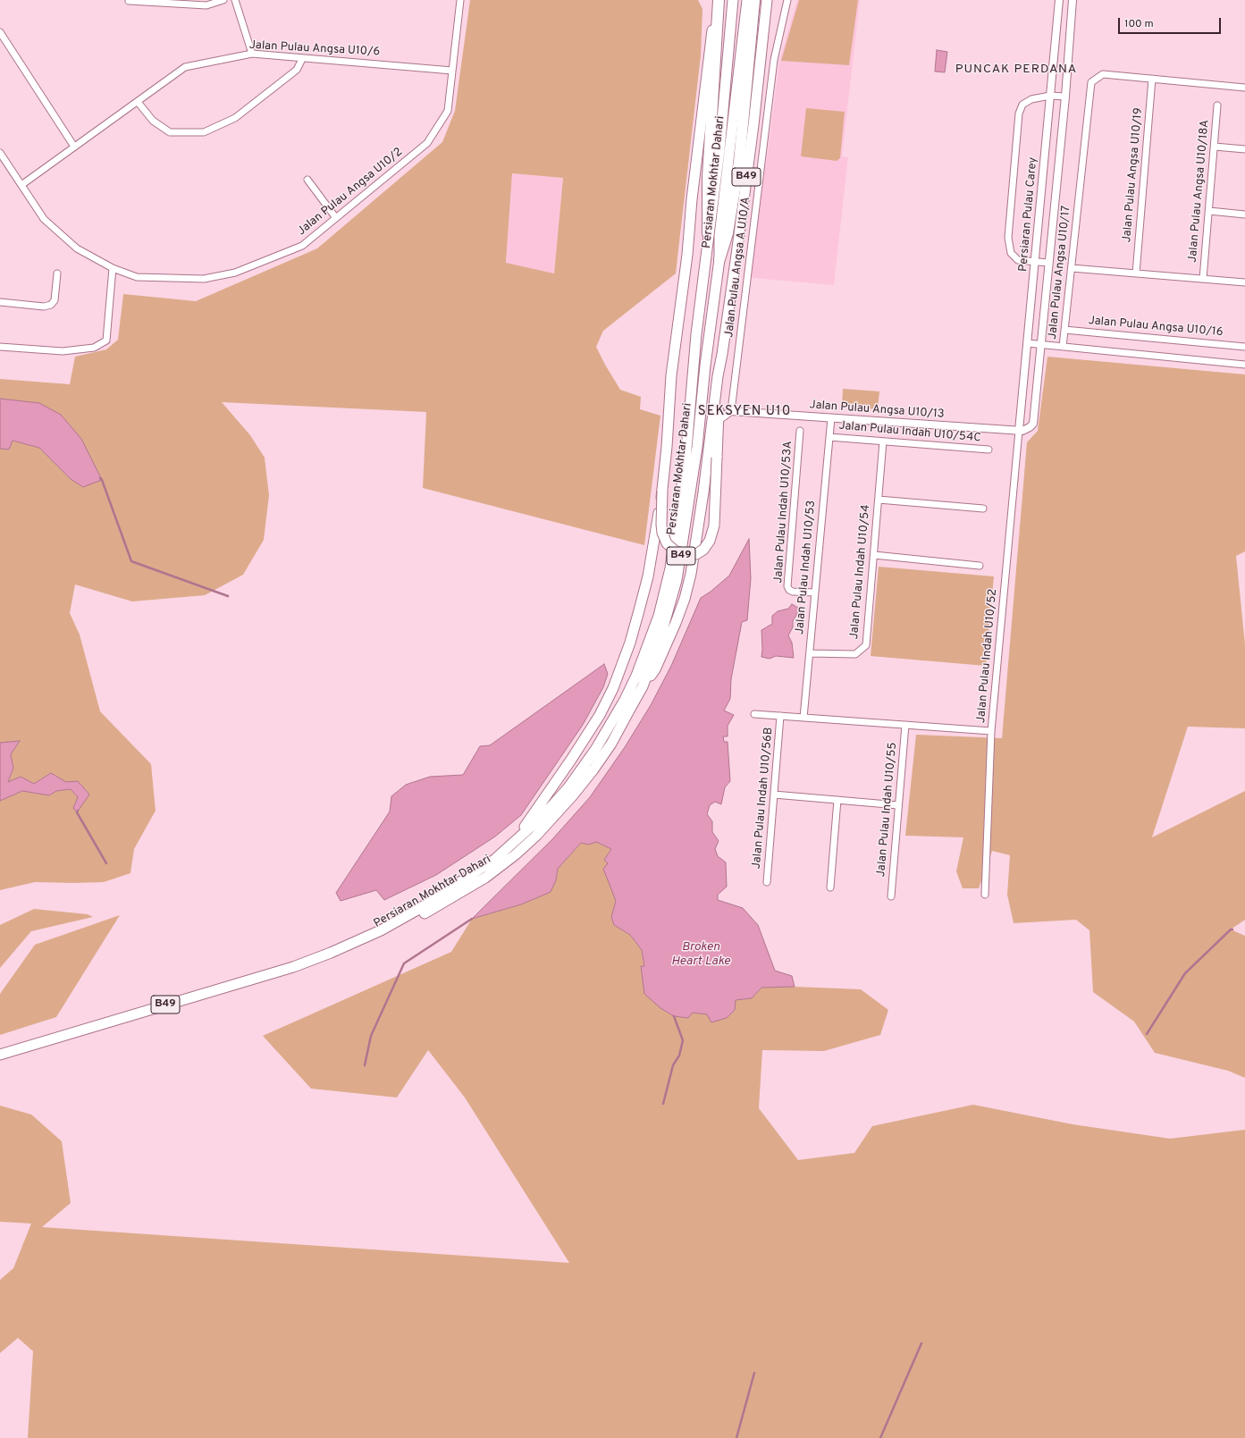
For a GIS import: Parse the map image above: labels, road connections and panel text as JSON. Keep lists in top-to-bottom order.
{
  "streets": {
    "main road": ["B49", "Persiaran Mokhtar Dahari"],
    "street": [
      "Jalan Pulau Angsa U10/6",
      "Jalan Pulau Angsa U10/19",
      "Jalan Pulau Angsa U10/18A",
      "Jalan Pulau Angsa U10/2",
      "Persiaran Pulau Carey",
      "Jalan Pulau Angsa A U10/A",
      "Jalan Pulau Angsa U10/17",
      "Jalan Pulau Angsa U10/16",
      "Jalan Pulau Angsa U10/13",
      "Jalan Pulau Indah U10/54C",
      "Jalan Pulau Indah U10/53A",
      "Jalan Pulau Indah U10/53",
      "Jalan Pulau Indah U10/54",
      "Jalan Pulau Indah U10/52",
      "Jalan Pulau Indah U10/56B",
      "Jalan Pulau Indah U10/55"
    ]
  },
  "crossings": [
    ["Jalan Pulau Angsa U10/6", "Jalan Pulau Angsa U10/2"],
    ["Jalan Pulau Angsa U10/19", "Jalan Pulau Angsa U10/17"],
    ["B49", "Persiaran Mokhtar Dahari"],
    ["Persiaran Pulau Carey", "Jalan Pulau Angsa U10/13"],
    ["Persiaran Pulau Carey", "Jalan Pulau Indah U10/52"],
    ["Jalan Pulau Angsa A U10/A", "Jalan Pulau Angsa U10/13"],
    ["Jalan Pulau Angsa U10/17", "Jalan Pulau Angsa U10/16"],
    ["Jalan Pulau Angsa U10/13", "Jalan Pulau Indah U10/53"],
    ["Jalan Pulau Angsa U10/13", "Jalan Pulau Indah U10/52"],
    ["Jalan Pulau Indah U10/54C", "Jalan Pulau Indah U10/53"],
    ["Jalan Pulau Indah U10/54C", "Jalan Pulau Indah U10/54"],
    ["Jalan Pulau Indah U10/53A", "Jalan Pulau Indah U10/53"],
    ["Jalan Pulau Indah U10/53", "Jalan Pulau Indah U10/54"],
    ["Jalan Pulau Indah U10/53", "Jalan Pulau Indah U10/52"],
    ["Jalan Pulau Indah U10/52", "Jalan Pulau Indah U10/56B"],
    ["Jalan Pulau Indah U10/52", "Jalan Pulau Indah U10/55"]
  ],
  "districts": ["PUNCAK PERDANA", "SEKSYEN U10"],
  "water": ["Broken Heart Lake"],
  "scale_bar": "100 m"
}
